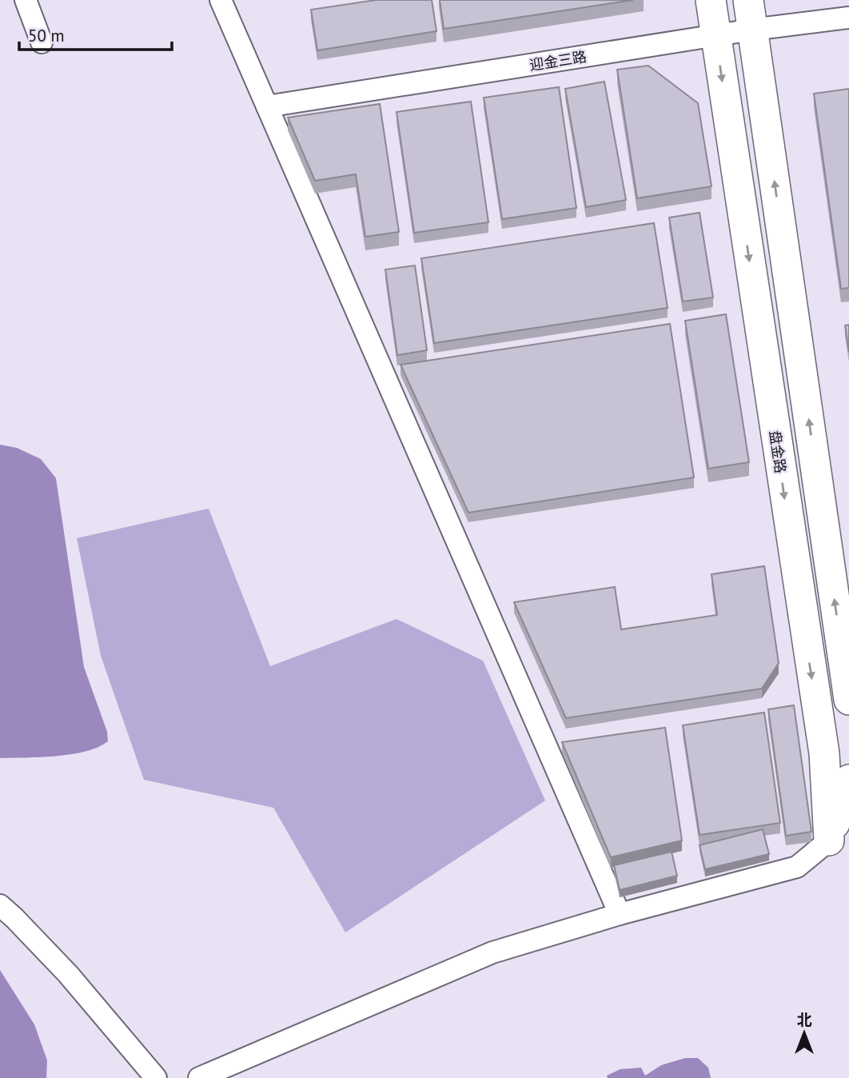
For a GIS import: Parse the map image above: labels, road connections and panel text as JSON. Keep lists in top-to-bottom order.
{
  "streets": {
    "street": ["迎金三路", "盘金路"]
  },
  "crossings": [
    ["迎金三路", "盘金路"]
  ],
  "scale_bar": "50 m",
  "north": "top"
}
